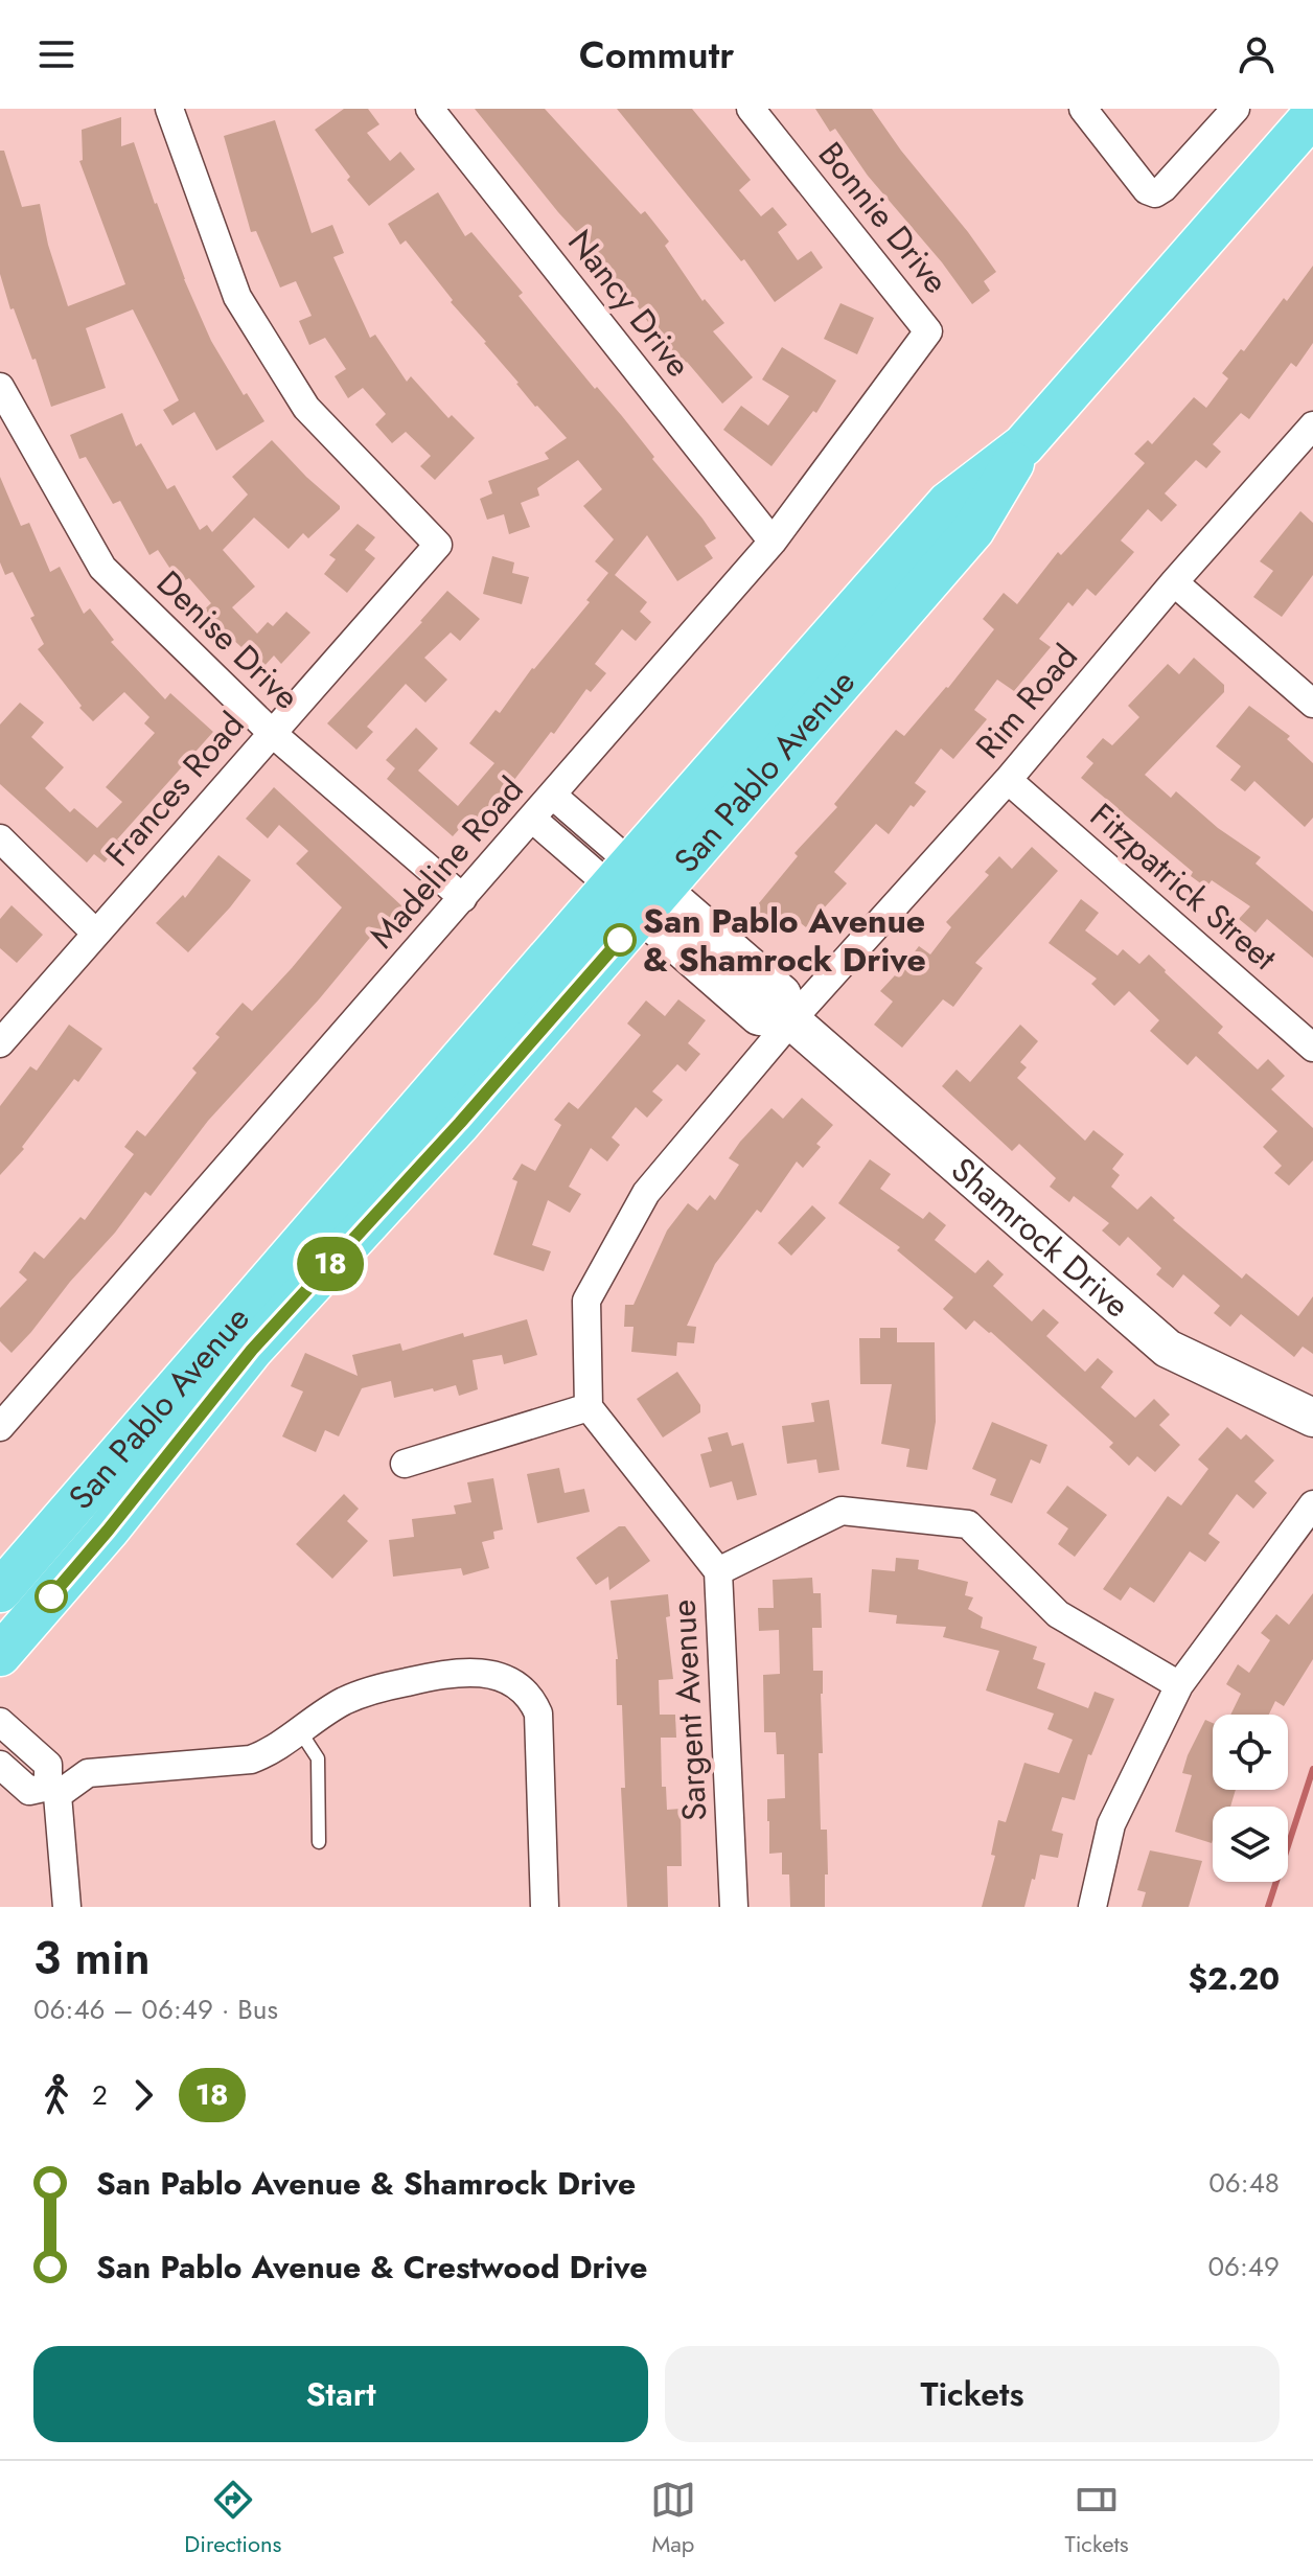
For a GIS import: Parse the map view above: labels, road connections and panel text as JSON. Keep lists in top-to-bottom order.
{
  "streets": {
    "main road": ["San Pablo Avenue"],
    "street": [
      "Bonnie Drive",
      "Nancy Drive",
      "Denise Drive",
      "Rim Road",
      "Frances Road",
      "Madeline Road",
      "Fitzpatrick Street",
      "Shamrock Drive",
      "Sargent Avenue"
    ]
  },
  "crossings": [
    ["Bonnie Drive", "Madeline Road"],
    ["Nancy Drive", "Madeline Road"],
    ["Denise Drive", "Frances Road"],
    ["Denise Drive", "Madeline Road"],
    ["Rim Road", "Fitzpatrick Street"],
    ["Rim Road", "Shamrock Drive"],
    ["San Pablo Avenue", "Shamrock Drive"],
    ["Madeline Road", "Shamrock Drive"]
  ],
  "places": ["San Pablo Avenue & Shamrock Drive"],
  "lines": ["bus line 18"],
  "page": {
    "header": "Commutr",
    "on_map": "18",
    "heading": ["3 min", "06:46 – 06:49 · Bus", "$2.20"],
    "legs": ["2", "18"],
    "list": [
      {
        "name": "San Pablo Avenue & Shamrock Drive",
        "value": "06:48"
      },
      {
        "name": "San Pablo Avenue & Crestwood Drive",
        "value": "06:49"
      }
    ],
    "buttons": ["Start", "Tickets"],
    "tabs": ["Directions", "Map", "Tickets"]
  }
}
